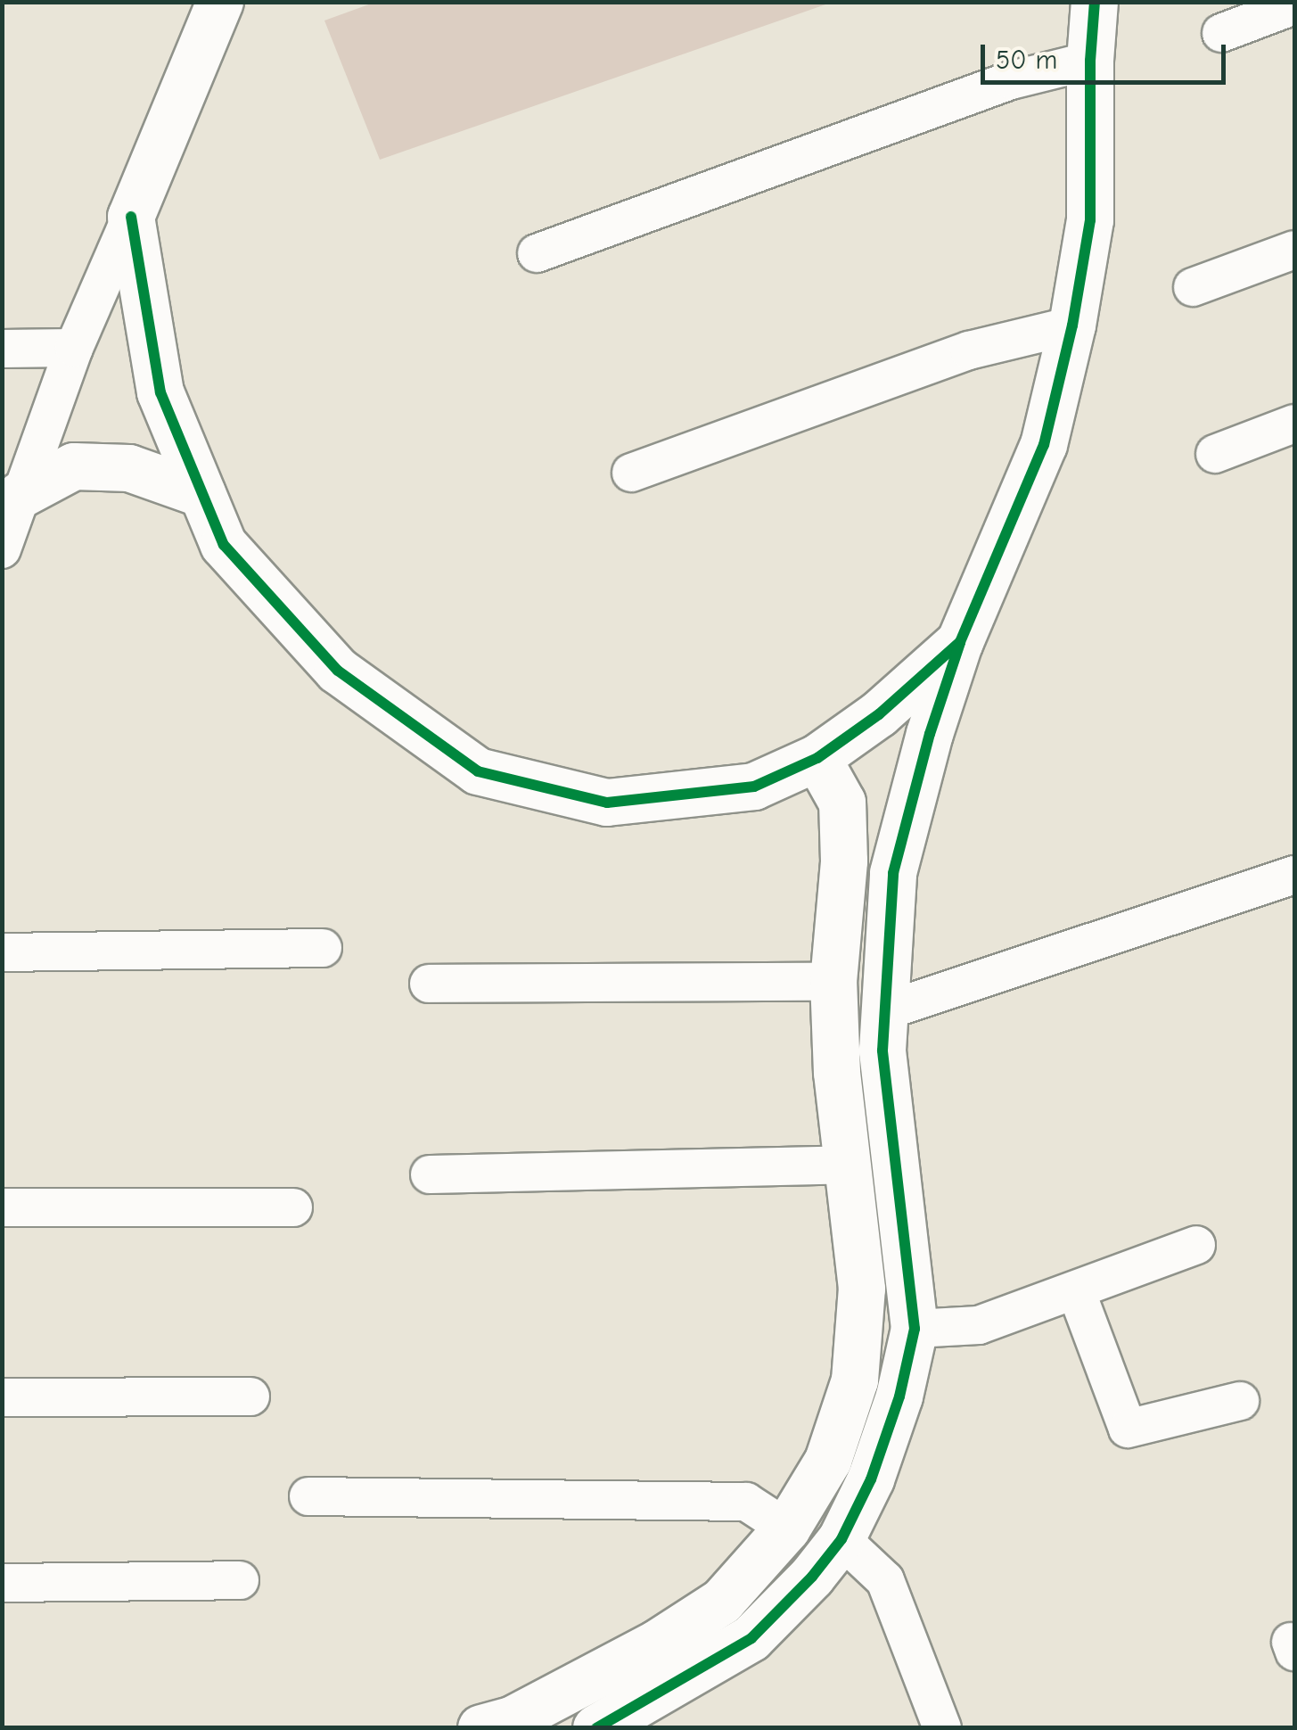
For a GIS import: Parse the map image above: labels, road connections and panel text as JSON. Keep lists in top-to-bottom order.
{
  "scale_bar": "50 m"
}
